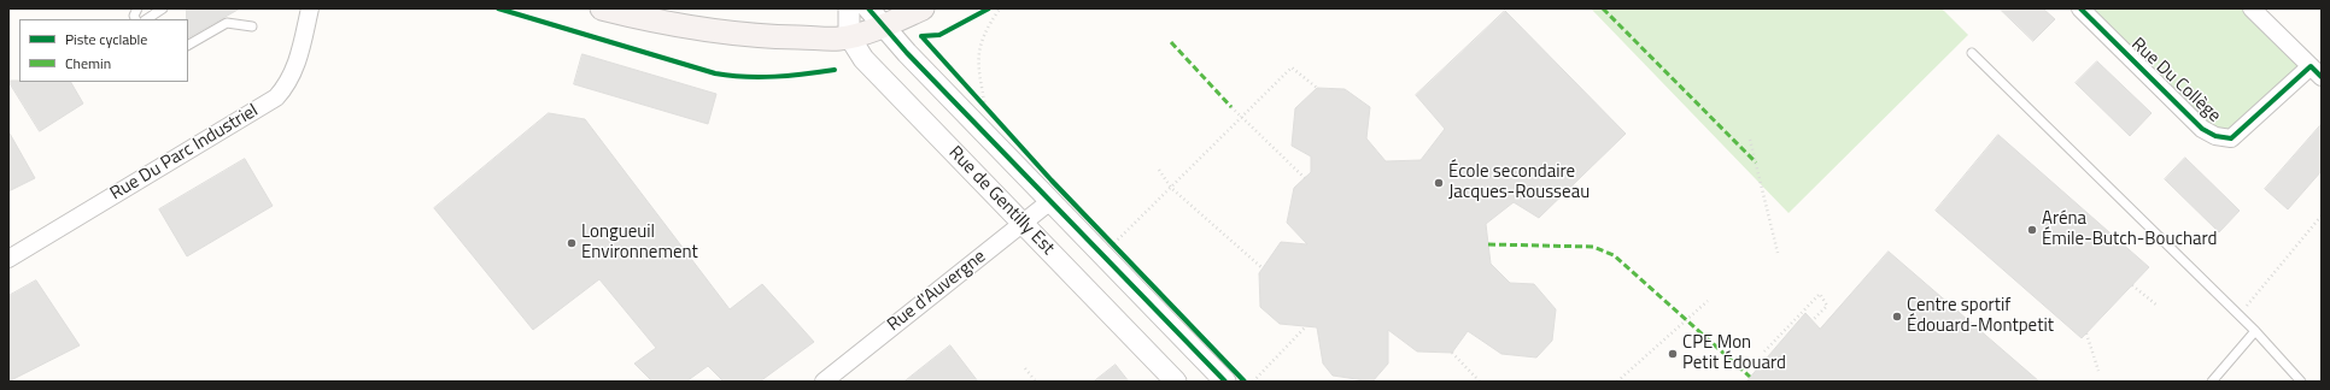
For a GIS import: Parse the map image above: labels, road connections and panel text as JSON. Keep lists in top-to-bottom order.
{
  "streets": {
    "street": [
      "Rue Du Collège",
      "Rue Du Parc Industriel",
      "Rue de Gentilly Est",
      "Rue d'Auvergne"
    ]
  },
  "crossings": [
    ["Rue de Gentilly Est", "Rue d'Auvergne"]
  ],
  "places": [
    "École secondaire Jacques-Rousseau",
    "Aréna Émile-Butch-Bouchard",
    "Longueuil Environnement",
    "Centre sportif Édouard-Montpetit",
    "CPE Mon Petit Édouard"
  ],
  "legend": ["Piste cyclable", "Chemin"]
}
